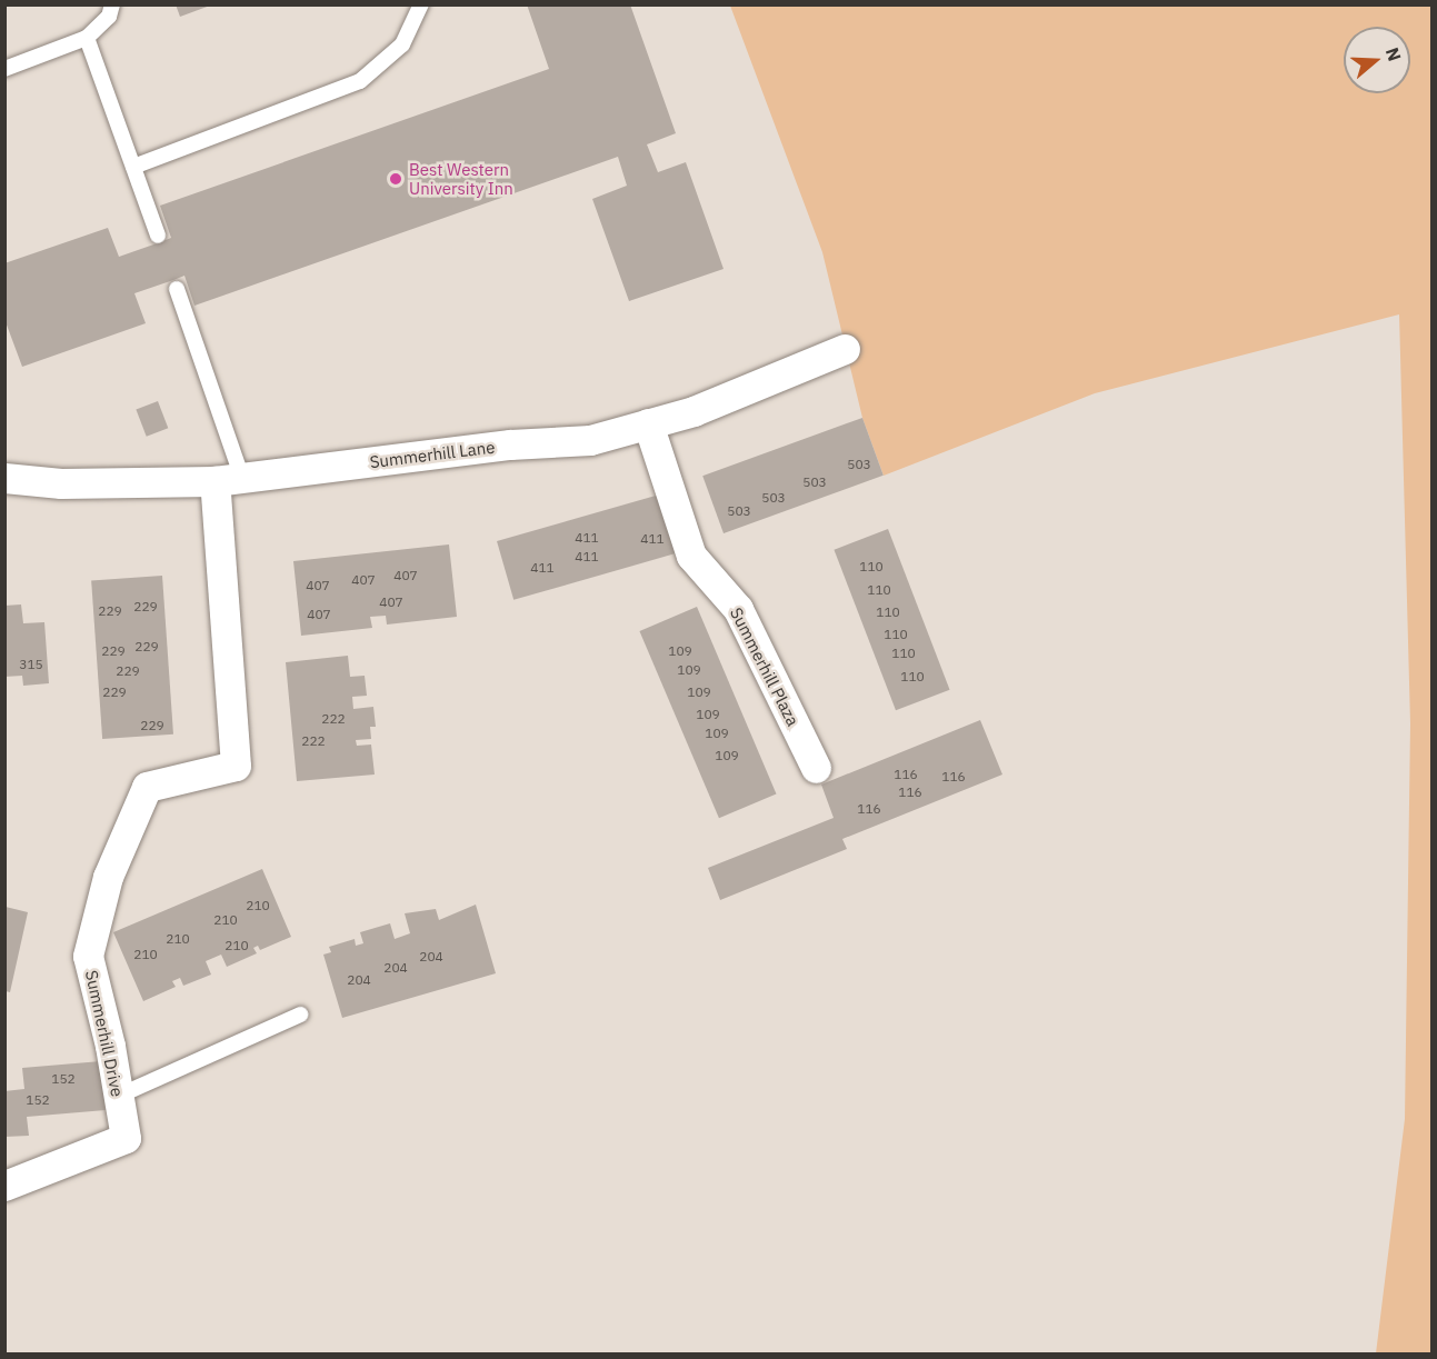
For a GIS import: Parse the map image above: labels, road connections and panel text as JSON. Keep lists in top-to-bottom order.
{
  "streets": {
    "street": ["Summerhill Lane", "Summerhill Plaza", "Summerhill Drive"]
  },
  "crossings": [
    ["Summerhill Lane", "Summerhill Plaza"],
    ["Summerhill Lane", "Summerhill Drive"]
  ],
  "places": ["Best Western University Inn"],
  "house_numbers": [
    "503",
    "503",
    "503",
    "503",
    "411",
    "411",
    "411",
    "110",
    "411",
    "407",
    "407",
    "407",
    "110",
    "407",
    "229",
    "229",
    "110",
    "407",
    "110",
    "229",
    "229",
    "109",
    "110",
    "315",
    "109",
    "229",
    "110",
    "229",
    "109",
    "109",
    "222",
    "229",
    "109",
    "222",
    "109",
    "116",
    "116",
    "116",
    "116",
    "210",
    "210",
    "210",
    "210",
    "210",
    "204",
    "204",
    "204",
    "152",
    "152"
  ],
  "north": "right"
}
